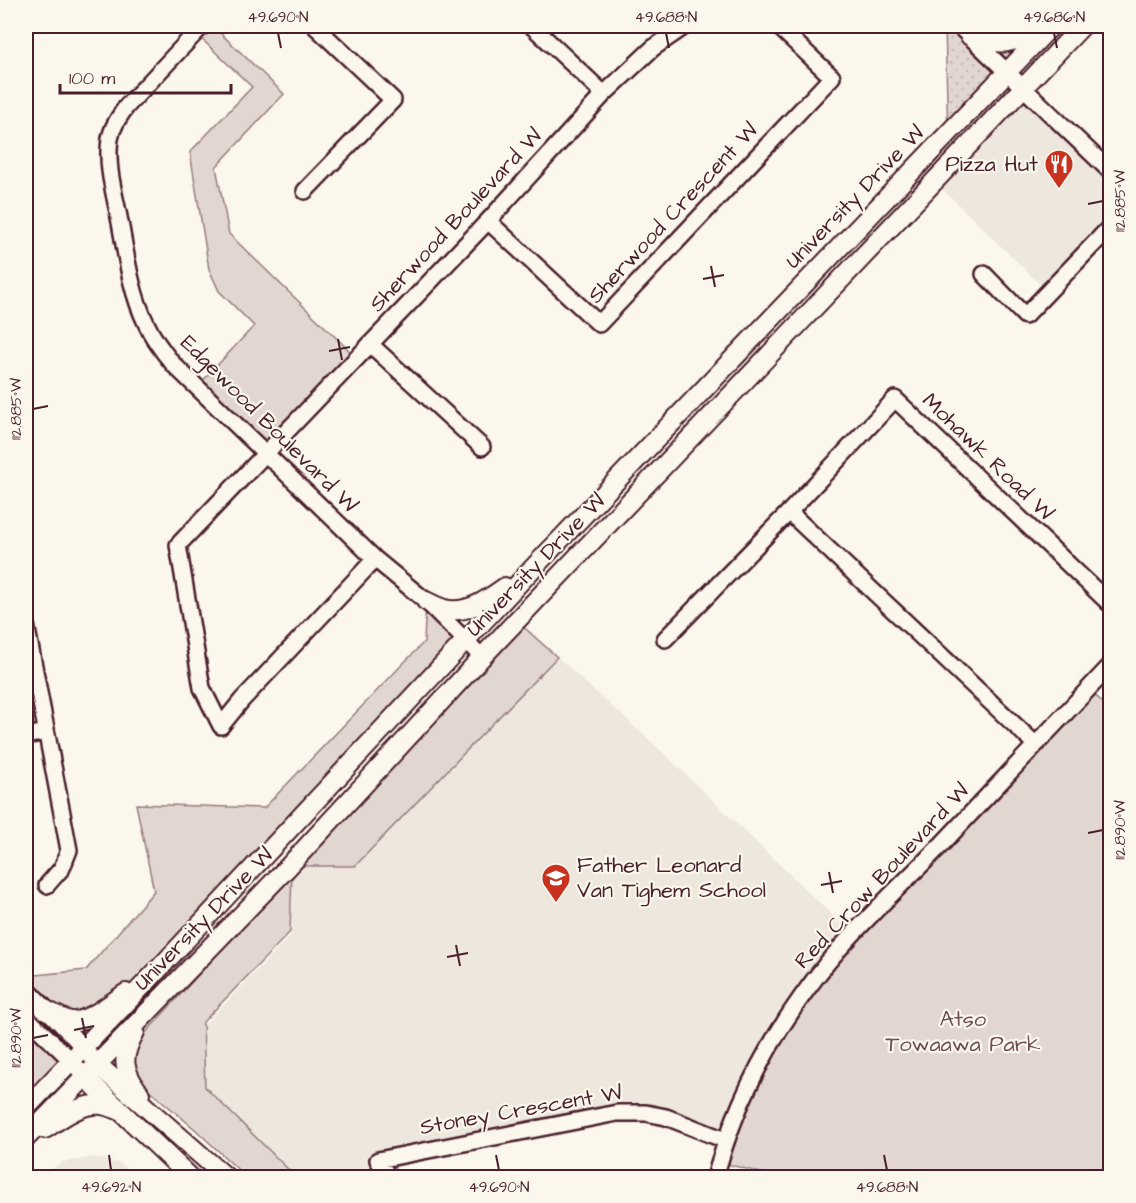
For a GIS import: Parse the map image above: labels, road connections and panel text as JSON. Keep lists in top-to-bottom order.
{
  "streets": {
    "main road": ["University Drive W"],
    "street": [
      "Sherwood Crescent W",
      "Sherwood Boulevard W",
      "Edgewood Boulevard W",
      "Mohawk Road W",
      "Red Crow Boulevard W",
      "Stoney Crescent W"
    ]
  },
  "crossings": [
    ["University Drive W", "Edgewood Boulevard W"],
    ["Sherwood Crescent W", "Sherwood Boulevard W"],
    ["Sherwood Boulevard W", "Edgewood Boulevard W"],
    ["Red Crow Boulevard W", "Stoney Crescent W"]
  ],
  "parks": ["Atso Towaawa Park"],
  "places": {
    "restaurant": ["Pizza Hut"],
    "school or university": ["Father Leonard Van Tighem School"]
  },
  "scale_bar": "100 m",
  "coordinates": [
    "49.690°N",
    "49.688°N",
    "49.686°N",
    "112.885°W",
    "112.890°W",
    "49.692°N"
  ]
}
